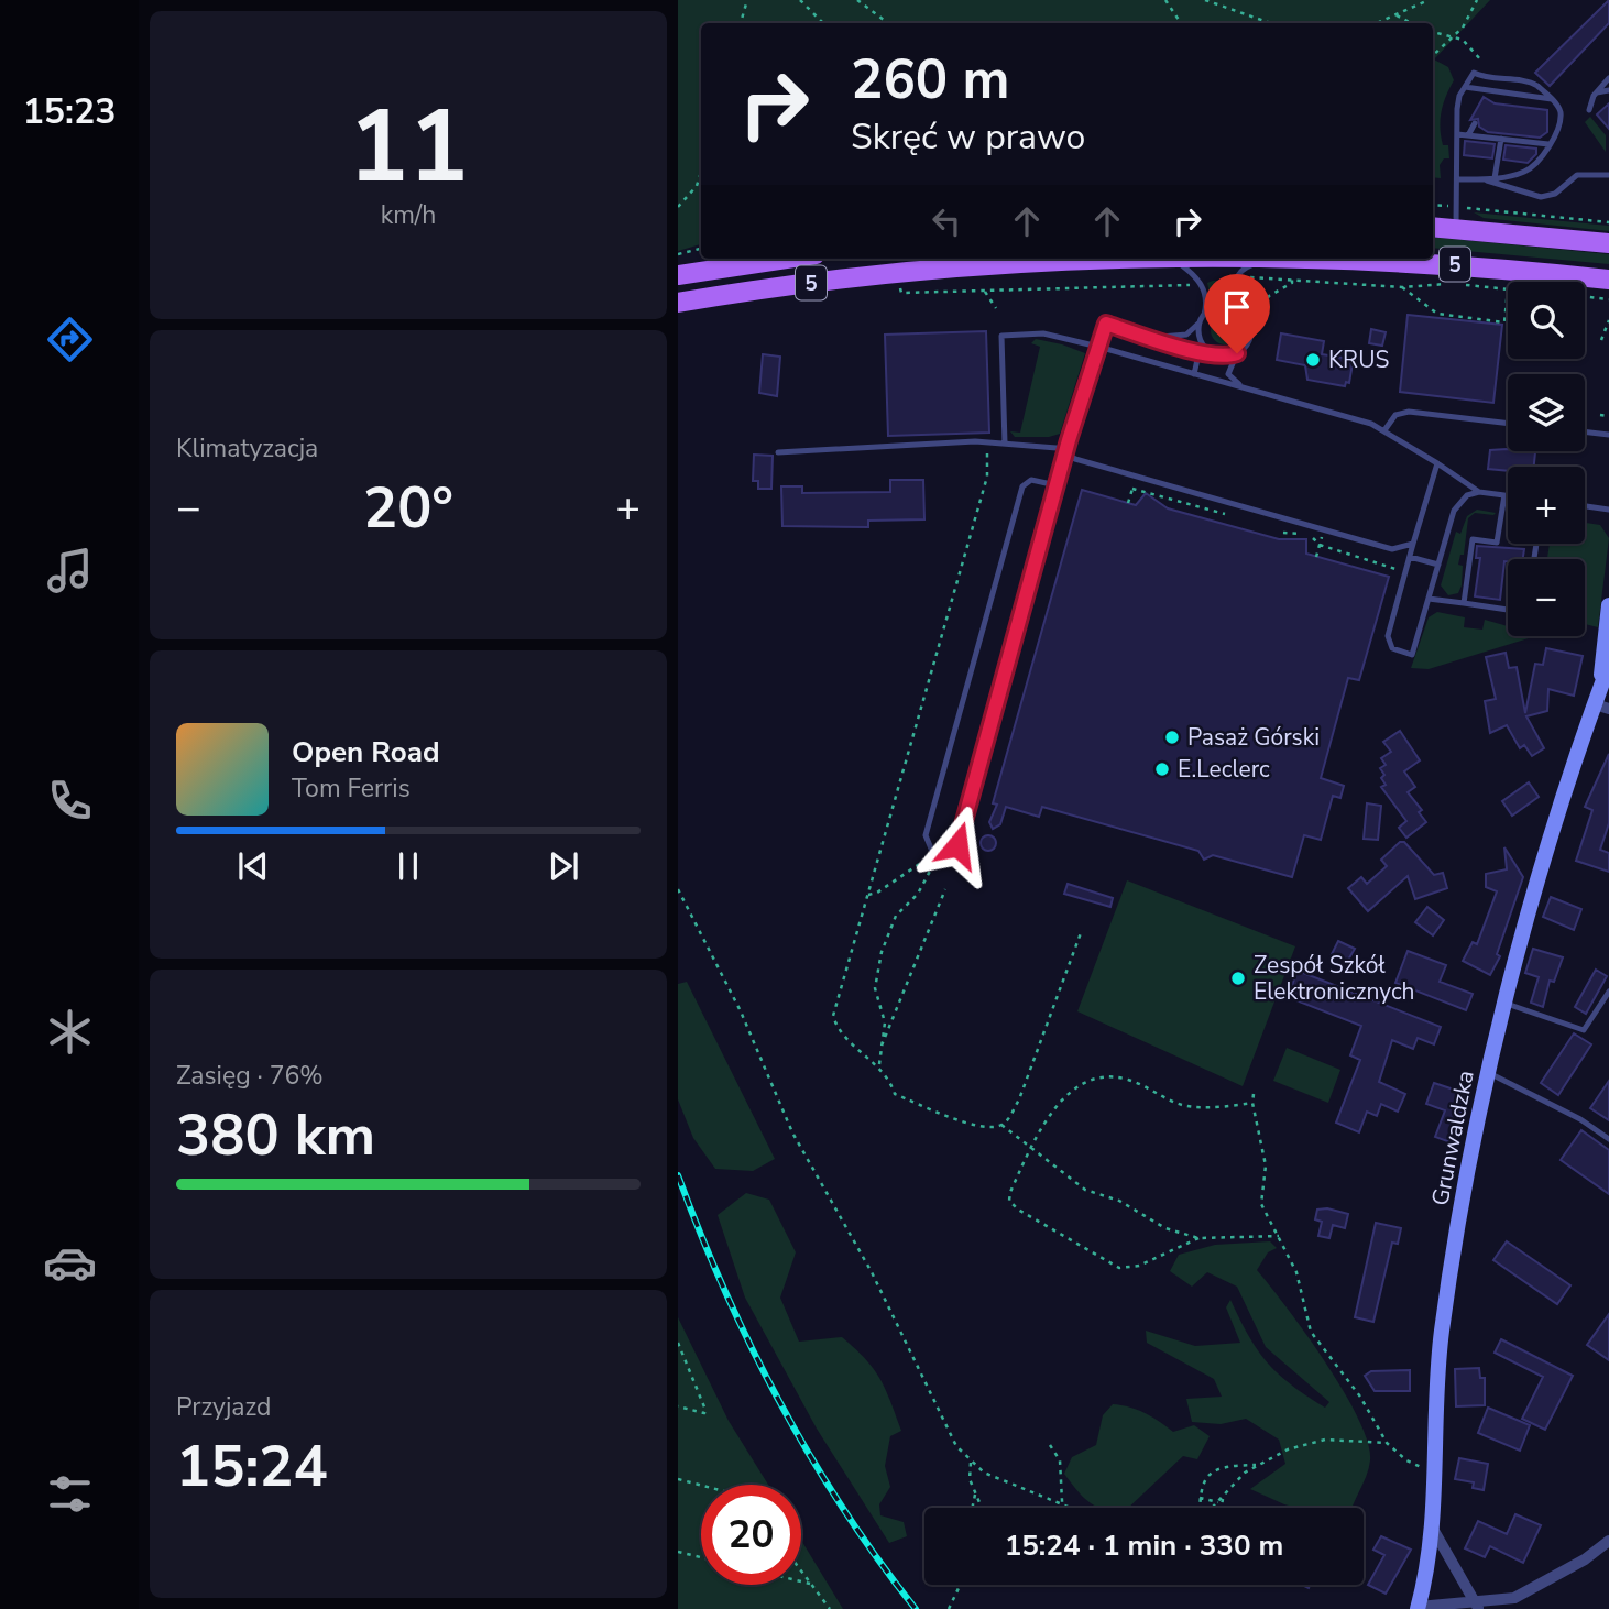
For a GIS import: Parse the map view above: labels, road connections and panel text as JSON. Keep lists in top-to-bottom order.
{
  "streets": {
    "main road": ["5"],
    "street": ["Grunwaldzka"]
  },
  "places": [
    "KRUS",
    "Pasaż Górski",
    "E.Leclerc",
    "Zespół Szkół Elektronicznych"
  ],
  "page": {
    "tabs": "15:23",
    "tile": [
      ["11", "km/h"],
      "Klimatyzacja",
      ["Zasięg · 76%", "380 km"],
      ["Przyjazd", "15:24"]
    ],
    "turn": ["260 m", "Skręć w prawo"],
    "map_buttons": ["+", "−"],
    "heat": ["−", "20°", "+"],
    "song": ["Open Road", "Tom Ferris"],
    "limit": "20",
    "trip": "15:24 · 1 min · 330 m"
  }
}
